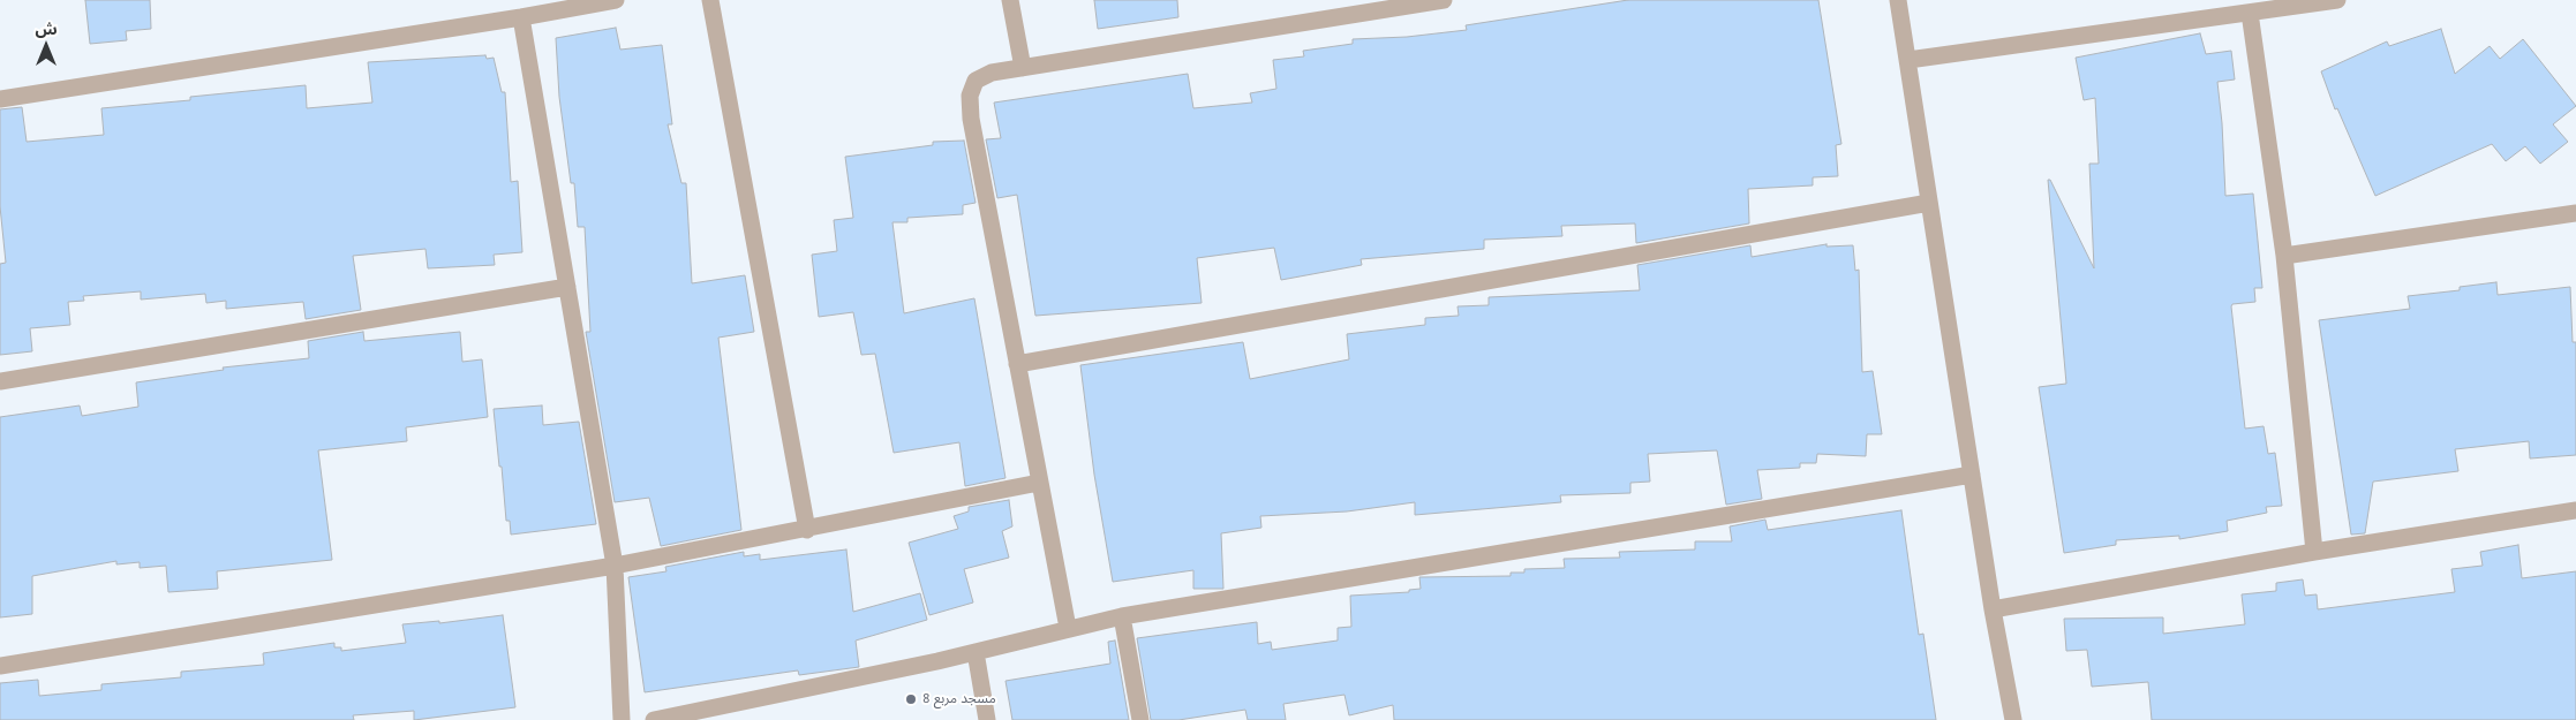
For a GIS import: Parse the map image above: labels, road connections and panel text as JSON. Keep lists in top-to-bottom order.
{
  "places": ["مسجد مربع 8"],
  "north": "top"
}
